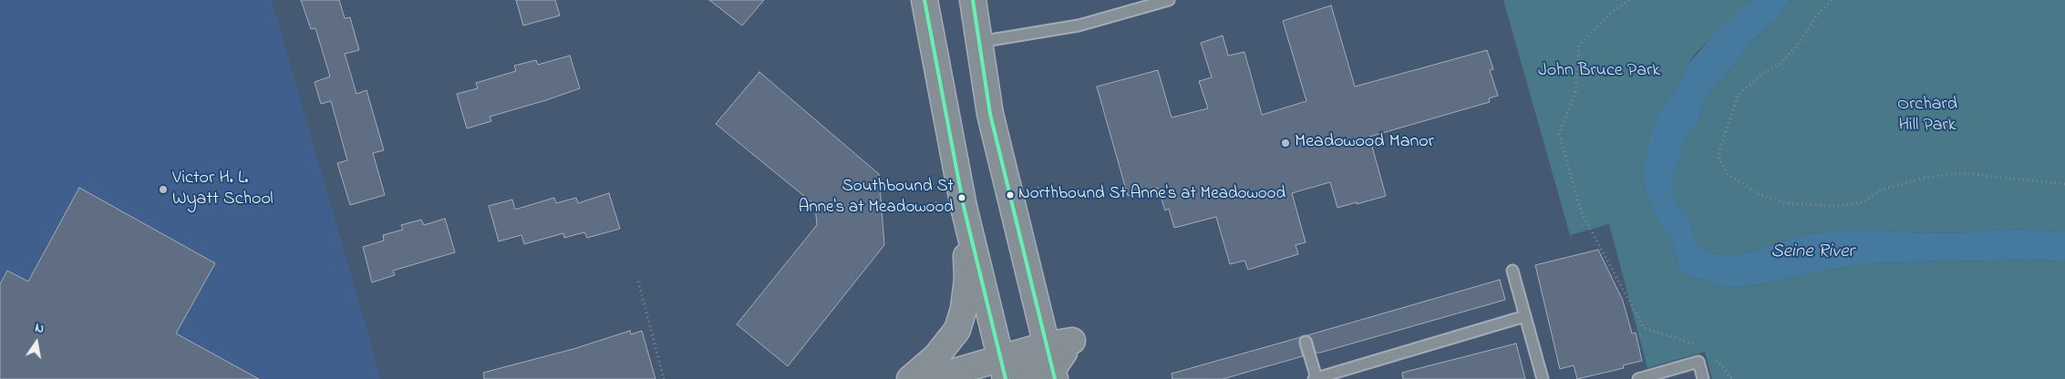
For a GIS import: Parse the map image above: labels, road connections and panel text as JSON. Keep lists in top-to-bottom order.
{
  "water": ["Seine River"],
  "parks": ["John Bruce Park", "Orchard Hill Park"],
  "places": [
    "Meadowood Manor",
    "Victor H. L. Wyatt School",
    "Northbound St Anne's at Meadowood",
    "Southbound St Anne's at Meadowood"
  ],
  "north": "top"
}
